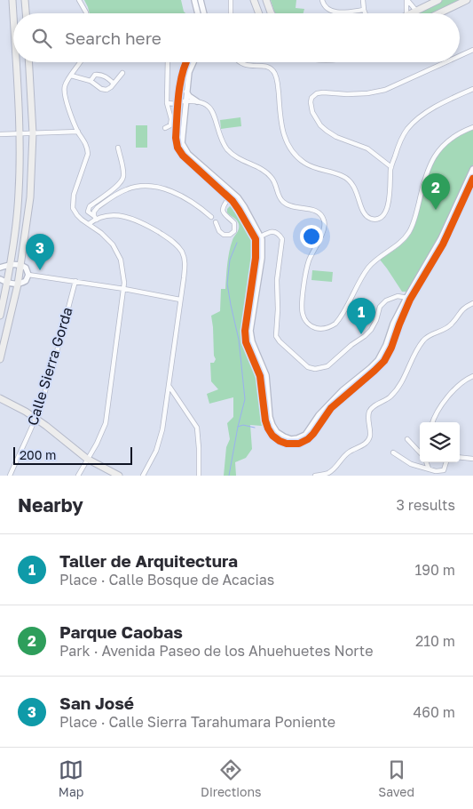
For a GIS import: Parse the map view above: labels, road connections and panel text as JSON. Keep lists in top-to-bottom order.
{
  "streets": {
    "street": ["Calle Sierra Gorda"]
  },
  "scale_bar": "200 m",
  "page": {
    "search": "Search here",
    "pins": ["2", "3", "1"],
    "scale": "200 m",
    "heading": ["Nearby", "3 results"],
    "list": [
      {
        "mark": "1",
        "name": "Taller de Arquitectura",
        "note": "Place · Calle Bosque de Acacias",
        "value": "190 m"
      },
      {
        "mark": "2",
        "name": "Parque Caobas",
        "note": "Park · Avenida Paseo de los Ahuehuetes Norte",
        "value": "210 m"
      },
      {
        "mark": "3",
        "name": "San José",
        "note": "Place · Calle Sierra Tarahumara Poniente",
        "value": "460 m"
      }
    ],
    "nav": ["Map", "Directions", "Saved"]
  }
}
